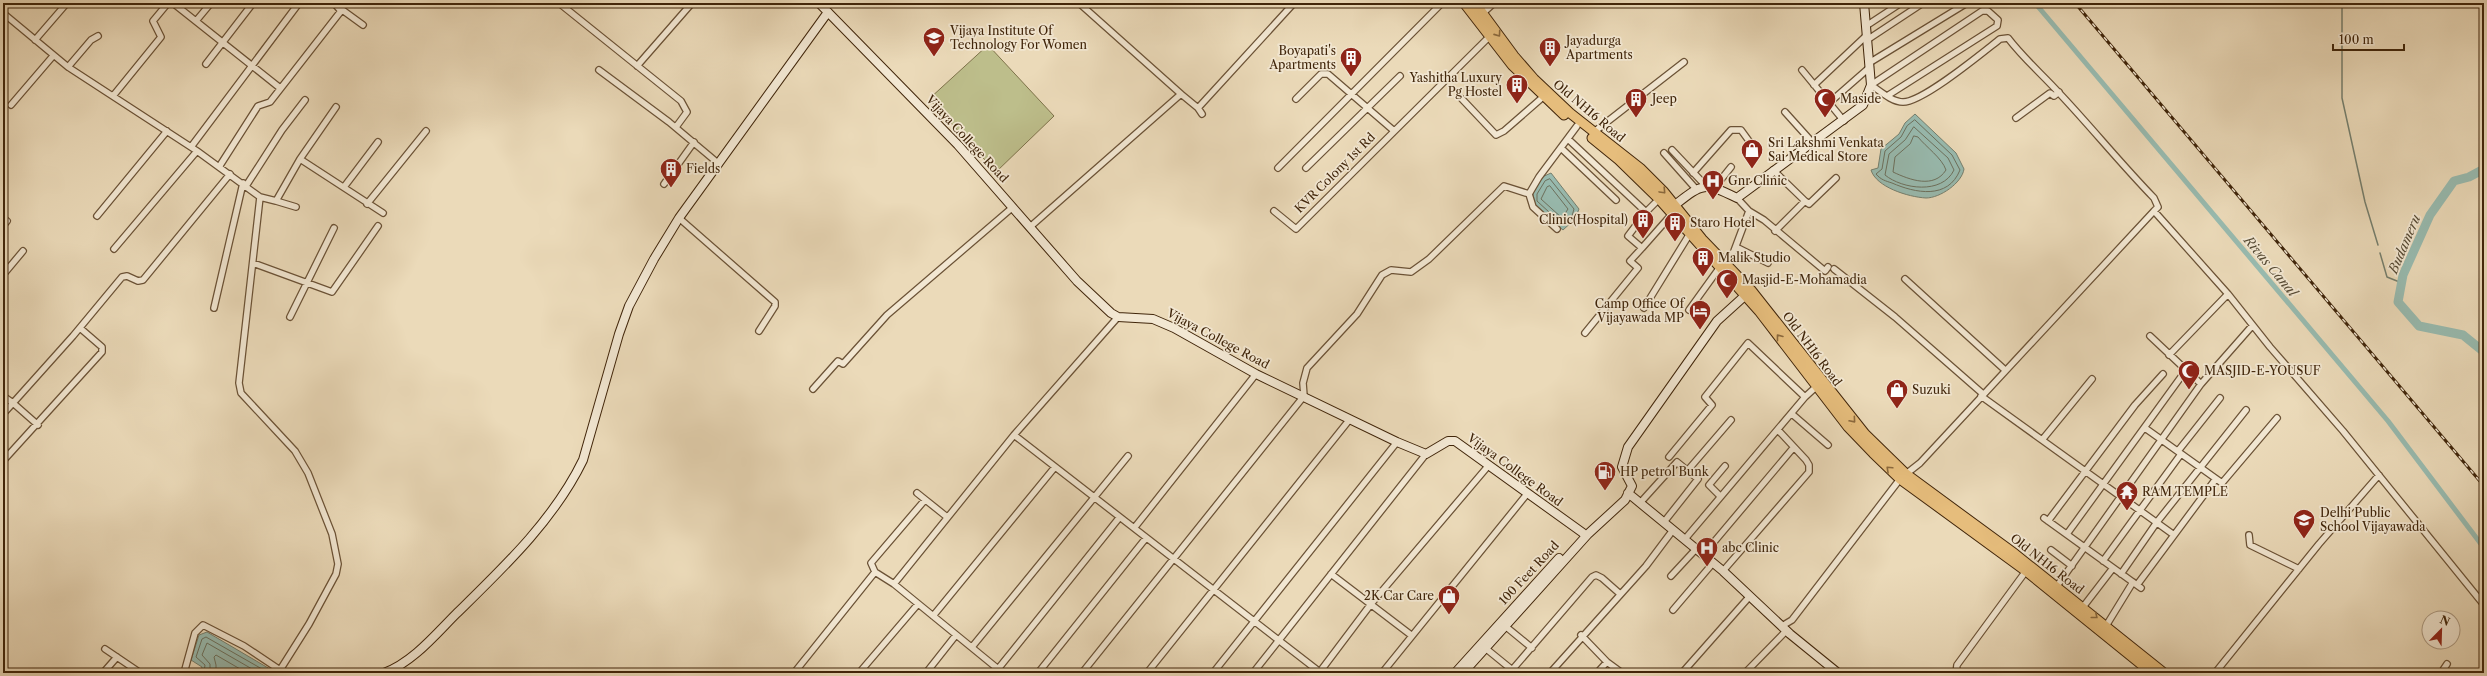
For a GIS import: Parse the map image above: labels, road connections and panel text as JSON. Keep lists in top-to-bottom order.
{
  "streets": {
    "main road": ["Old NH16 Road"],
    "street": ["Vijaya College Road", "KVR Colony 1st Rd", "100 Feet Road"]
  },
  "crossings": [
    ["Vijaya College Road", "100 Feet Road"]
  ],
  "water": ["Budameru", "Rivas Canal"],
  "places": {
    "school or university": ["Vijaya Institute Of Technology For Women", "Delhi Public School Vijayawada"],
    "building": [
      "Jayadurga Apartments",
      "Boyapati's Apartments",
      "Yashitha Luxury Pg Hostel",
      "Jeep",
      "Fields",
      "Clinic(Hospital)",
      "Staro Hotel",
      "Malik Studio"
    ],
    "mosque": ["Maside", "Masjid-E-Mohamadia", "MASJID-E-YOUSUF"],
    "shop": ["Sri Lakshmi Venkata Sai Medical Store", "Suzuki", "2K Car Care"],
    "hospital": ["Gnr Clinic", "abc Clinic"],
    "hotel": ["Camp Office Of Vijayawada MP"],
    "fuel station": ["HP petrol Bunk"],
    "temple": ["RAM TEMPLE"]
  },
  "scale_bar": "100 m",
  "north": "top right"
}
